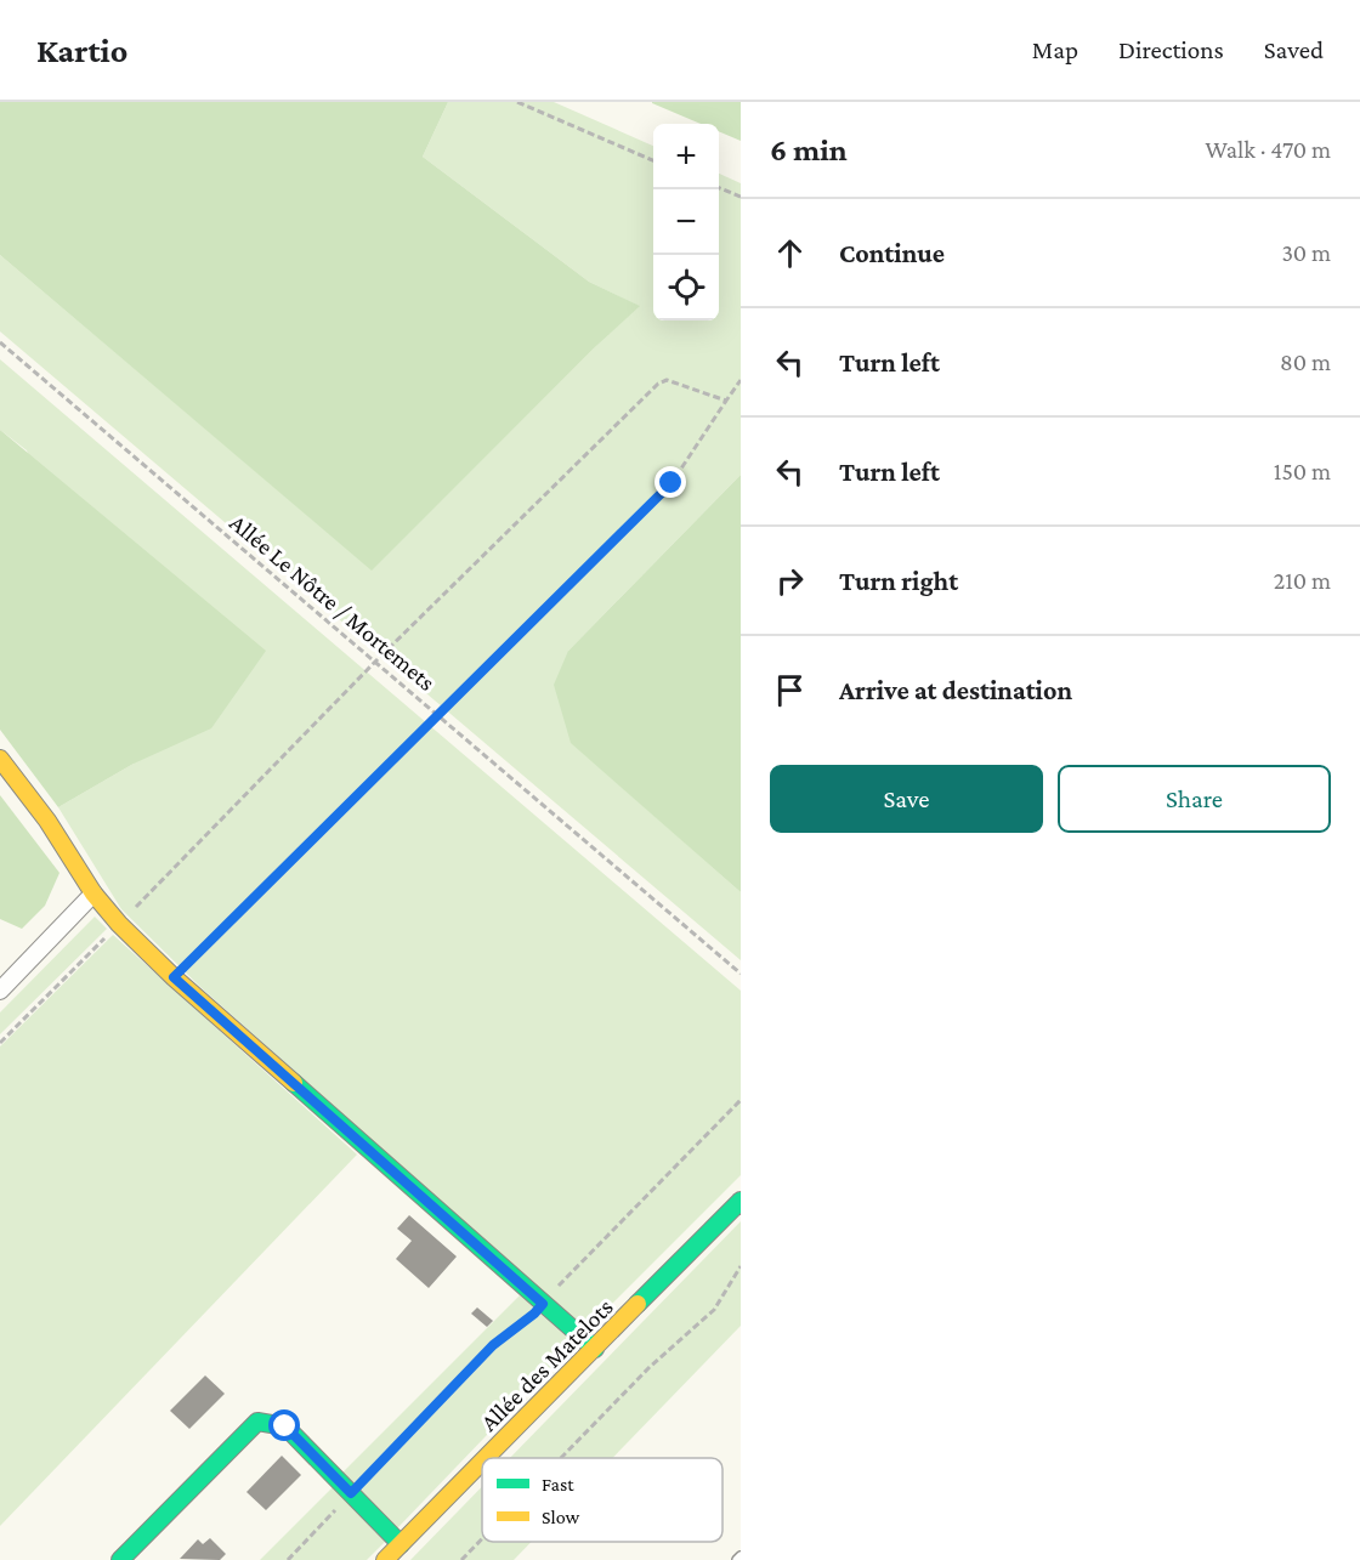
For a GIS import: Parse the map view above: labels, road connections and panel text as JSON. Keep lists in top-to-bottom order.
{
  "streets": {
    "street": ["Allée des Matelots"],
    "path": ["Allée Le Nôtre / Mortemets"]
  },
  "legend": ["Fast", "Slow"],
  "page": {
    "header": "Kartio",
    "nav": ["Map", "Directions", "Saved"],
    "heading": ["6 min", "Walk · 470 m"],
    "map_buttons": ["+", "−"],
    "list": [
      ["Continue", "30 m"],
      ["Turn left", "80 m"],
      ["Turn left", "150 m"],
      ["Turn right", "210 m"],
      "Arrive at destination"
    ],
    "buttons": ["Save", "Share"]
  }
}
